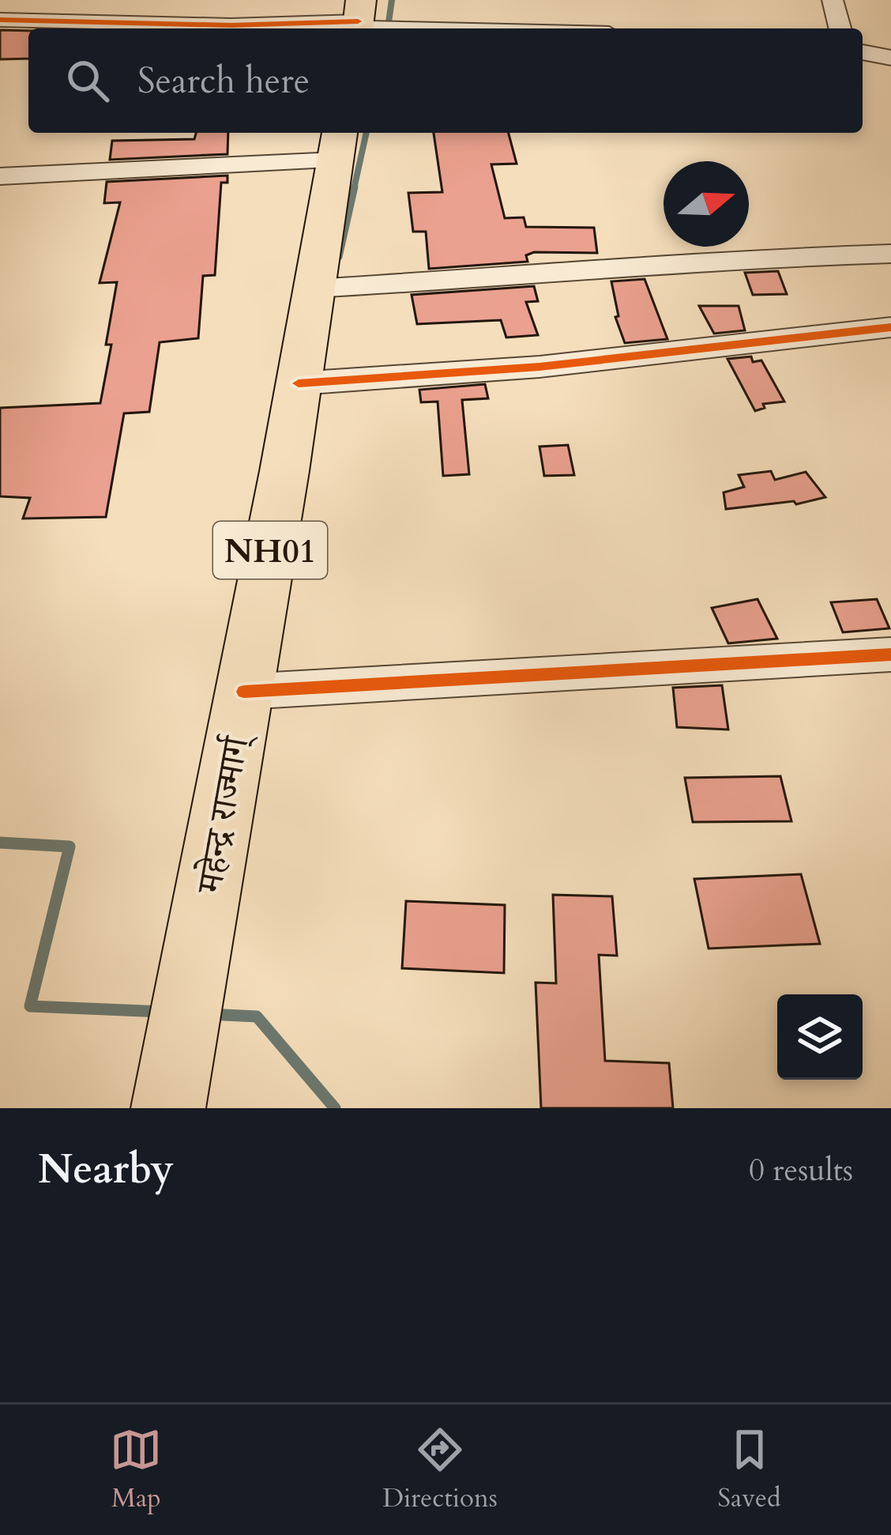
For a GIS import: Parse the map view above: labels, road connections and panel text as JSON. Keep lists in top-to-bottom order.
{
  "streets": {
    "highway": ["NH01", "महेन्द्र राज्मार्ग्"]
  },
  "north": "right",
  "page": {
    "search": "Search here",
    "heading": ["Nearby", "0 results"],
    "nav": ["Map", "Directions", "Saved"]
  }
}
